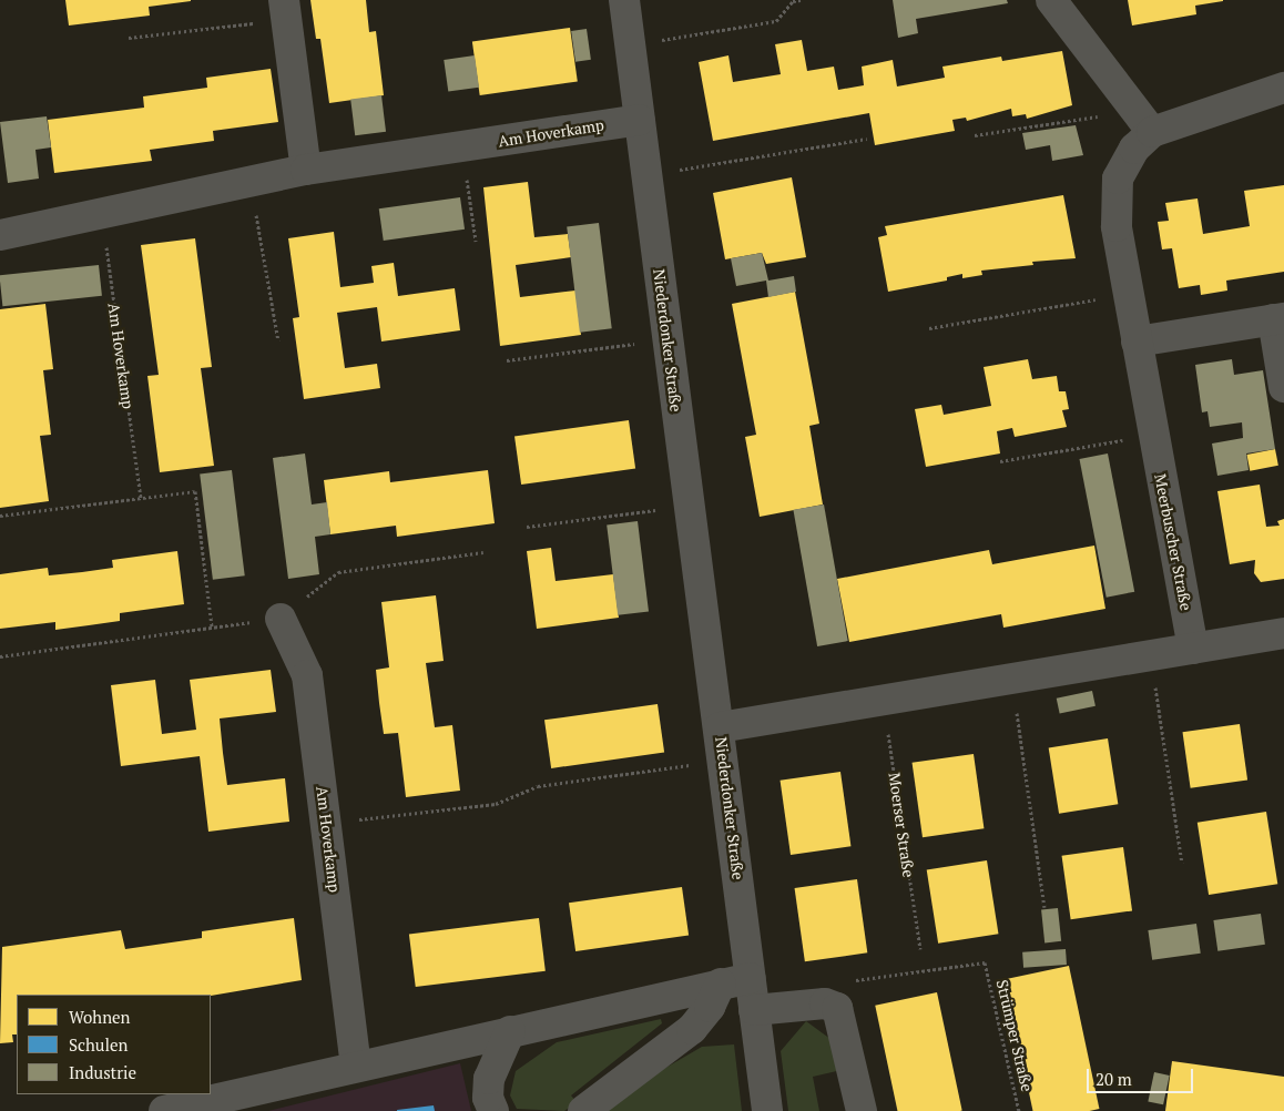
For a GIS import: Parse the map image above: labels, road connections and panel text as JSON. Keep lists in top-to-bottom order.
{
  "streets": {
    "street": ["Am Hoverkamp", "Niederdonker Straße", "Meerbuscher Straße"],
    "path": ["Moerser Straße", "Strümper Straße"]
  },
  "crossings": [
    ["Am Hoverkamp", "Niederdonker Straße"]
  ],
  "legend": ["Wohnen", "Schulen", "Industrie"],
  "scale_bar": "20 m"
}
